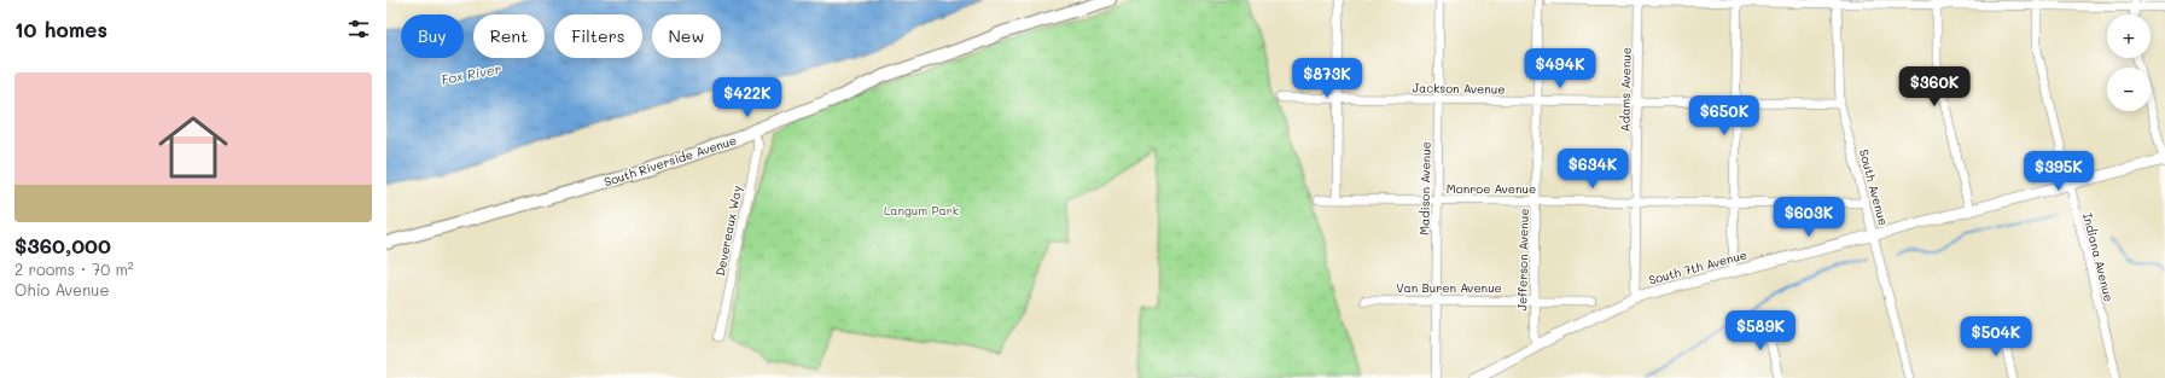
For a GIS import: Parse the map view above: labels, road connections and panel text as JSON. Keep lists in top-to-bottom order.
{
  "streets": {
    "main road": ["South Riverside Avenue"],
    "street": [
      "Jackson Avenue",
      "Adams Avenue",
      "South Avenue",
      "Madison Avenue",
      "Monroe Avenue",
      "Devereaux Way",
      "Indiana Avenue",
      "Jefferson Avenue",
      "South 7th Avenue",
      "Van Buren Avenue"
    ]
  },
  "crossings": [
    ["Jackson Avenue", "Adams Avenue"],
    ["Jackson Avenue", "South Avenue"],
    ["Jackson Avenue", "Madison Avenue"],
    ["Jackson Avenue", "Jefferson Avenue"],
    ["Adams Avenue", "Monroe Avenue"],
    ["Adams Avenue", "South 7th Avenue"],
    ["South Riverside Avenue", "Devereaux Way"],
    ["South Avenue", "Monroe Avenue"],
    ["South Avenue", "South 7th Avenue"],
    ["Madison Avenue", "Monroe Avenue"],
    ["Madison Avenue", "Van Buren Avenue"],
    ["Monroe Avenue", "Jefferson Avenue"],
    ["Indiana Avenue", "South 7th Avenue"],
    ["Jefferson Avenue", "South 7th Avenue"],
    ["Jefferson Avenue", "Van Buren Avenue"]
  ],
  "water": ["Fox River"],
  "parks": ["Langum Park"],
  "page": {
    "heading": "10 homes",
    "map_buttons": ["+", "−"],
    "chip": [
      "Buy",
      "Rent",
      "Filters",
      "New"
    ],
    "price": [
      "$494K",
      "$873K",
      "$360K",
      "$422K",
      "$650K",
      "$634K",
      "$395K",
      "$603K",
      "$589K",
      "$504K"
    ],
    "list": [
      {
        "name": "$360,000",
        "note": "2 rooms · 70 m² · Ohio Avenue"
      }
    ]
  }
}
